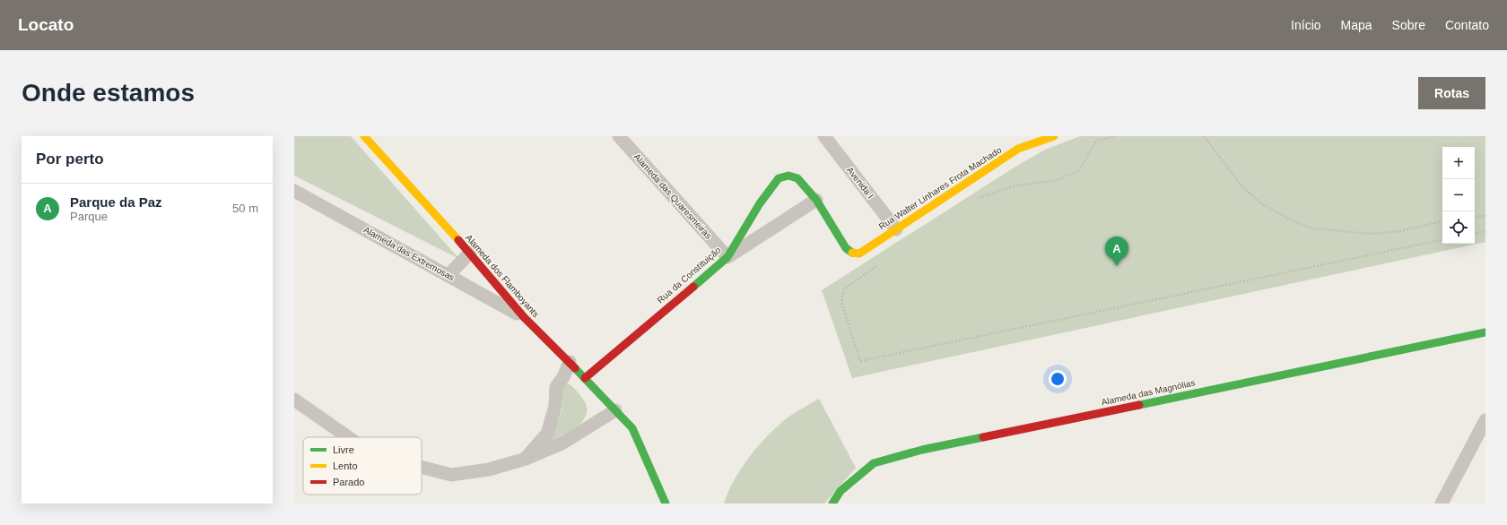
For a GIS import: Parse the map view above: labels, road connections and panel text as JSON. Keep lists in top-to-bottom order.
{
  "streets": {
    "street": [
      "Avenida I",
      "Rua Walter Linhares Frota Machado",
      "Alameda das Quaresmeiras",
      "Alameda das Extremosas",
      "Rua da Constituição",
      "Alameda dos Flamboyants",
      "Alameda das Magnólias"
    ]
  },
  "crossings": [
    ["Avenida I", "Rua Walter Linhares Frota Machado"],
    ["Rua Walter Linhares Frota Machado", "Rua da Constituição"],
    ["Alameda das Quaresmeiras", "Rua da Constituição"],
    ["Alameda das Extremosas", "Alameda dos Flamboyants"],
    ["Rua da Constituição", "Alameda dos Flamboyants"]
  ],
  "legend": ["Livre", "Lento", "Parado"],
  "page": {
    "header": "Locato",
    "nav": [
      "Início",
      "Mapa",
      "Sobre",
      "Contato"
    ],
    "buttons": "Rotas",
    "title": "Onde estamos",
    "heading": "Por perto",
    "map_buttons": ["+", "−"],
    "list": [
      {
        "mark": "A",
        "name": "Parque da Paz",
        "note": "Parque",
        "value": "50 m"
      }
    ],
    "pins": "A"
  }
}
